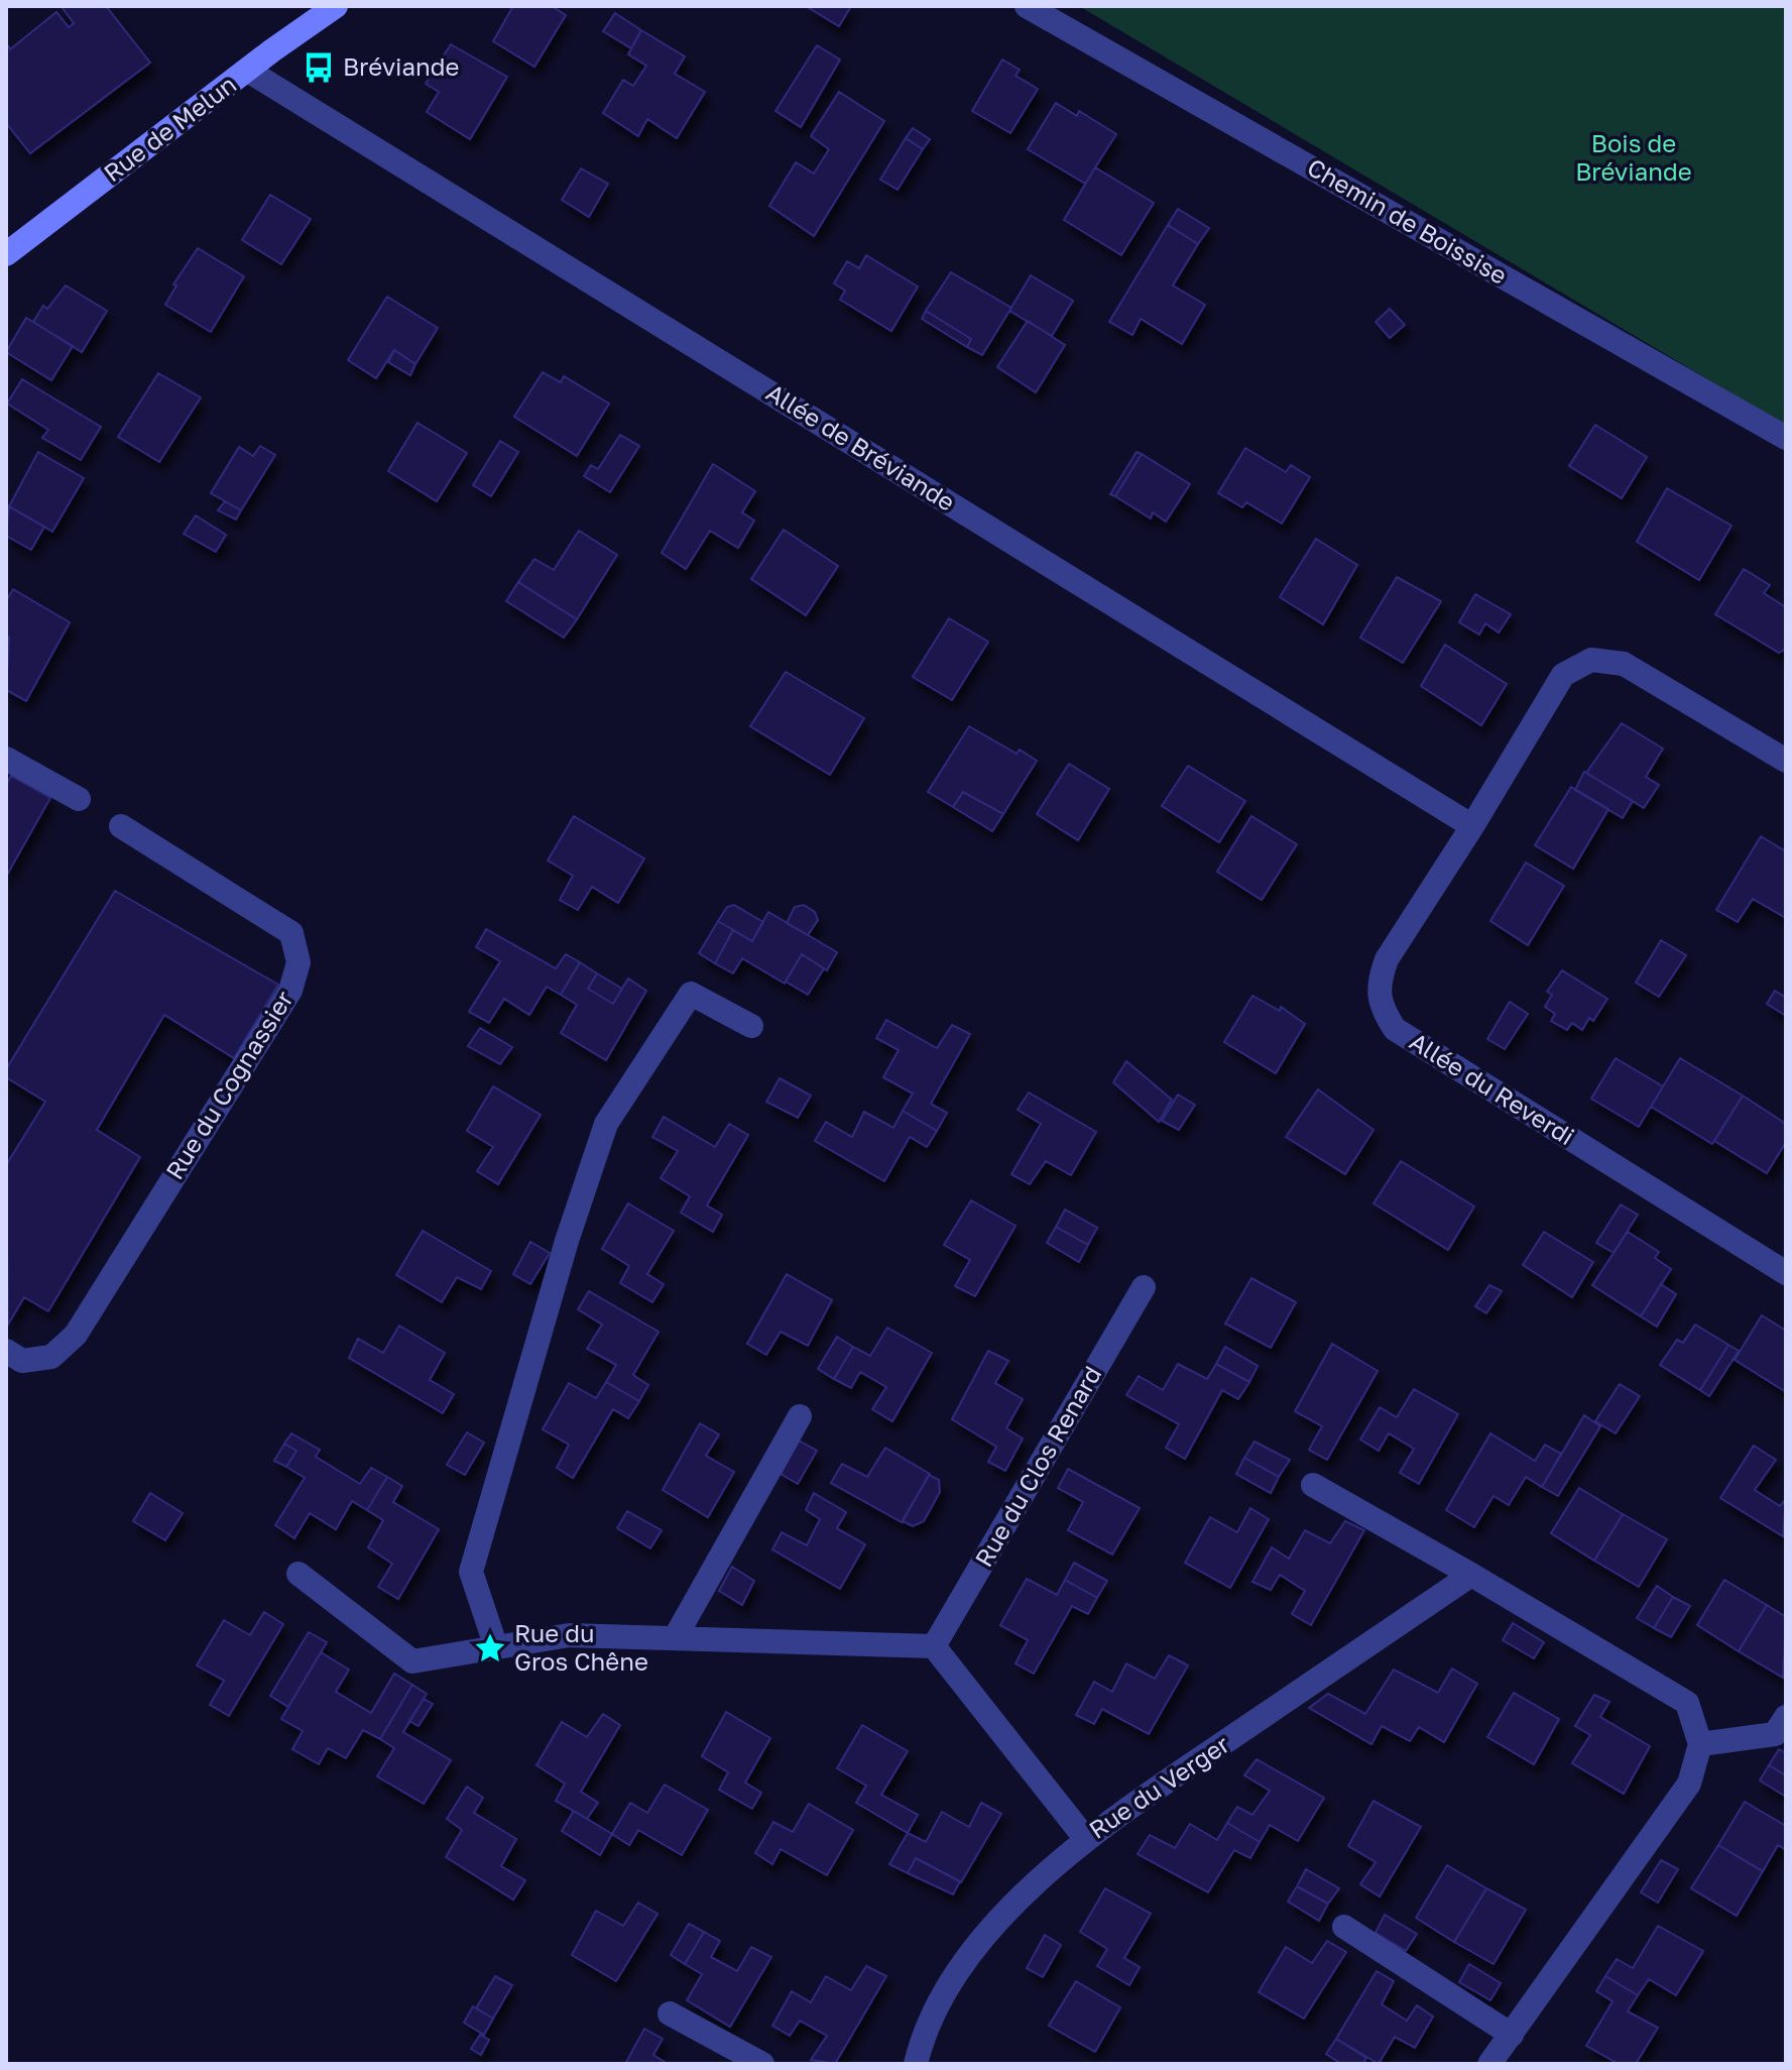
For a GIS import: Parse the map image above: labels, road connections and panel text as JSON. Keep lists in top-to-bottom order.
{
  "streets": {
    "street": [
      "Rue de Melun",
      "Chemin de Boissise",
      "Allée de Bréviande",
      "Rue du Cognassier",
      "Allée du Reverdi",
      "Rue du Clos Renard",
      "Rue du Verger"
    ]
  },
  "crossings": [
    ["Rue de Melun", "Allée de Bréviande"],
    ["Allée de Bréviande", "Allée du Reverdi"]
  ],
  "parks": ["Bois de Bréviande"],
  "places": {
    "bus stop": ["Bréviande"],
    "place": ["Rue du Gros Chêne"]
  }
}
